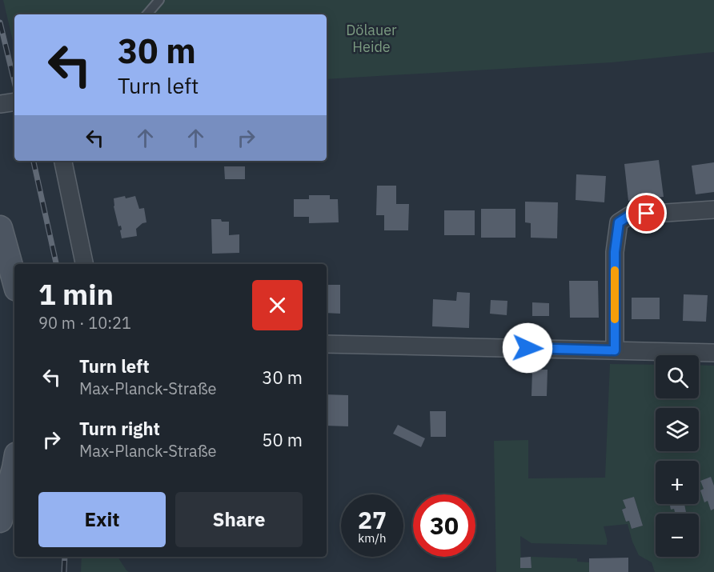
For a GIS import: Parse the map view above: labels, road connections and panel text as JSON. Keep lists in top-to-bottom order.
{
  "parks": ["Dölauer Heide"],
  "page": {
    "turn": ["30 m", "Turn left"],
    "heading": ["1 min", "90 m · 10:21"],
    "list": [
      {
        "name": "Turn left",
        "note": "Max-Planck-Straße",
        "value": "30 m"
      },
      {
        "name": "Turn right",
        "note": "Max-Planck-Straße",
        "value": "50 m"
      }
    ],
    "map_buttons": ["+", "−"],
    "buttons": ["Exit", "Share"],
    "speed": "27 km/h",
    "limit": "30"
  }
}
